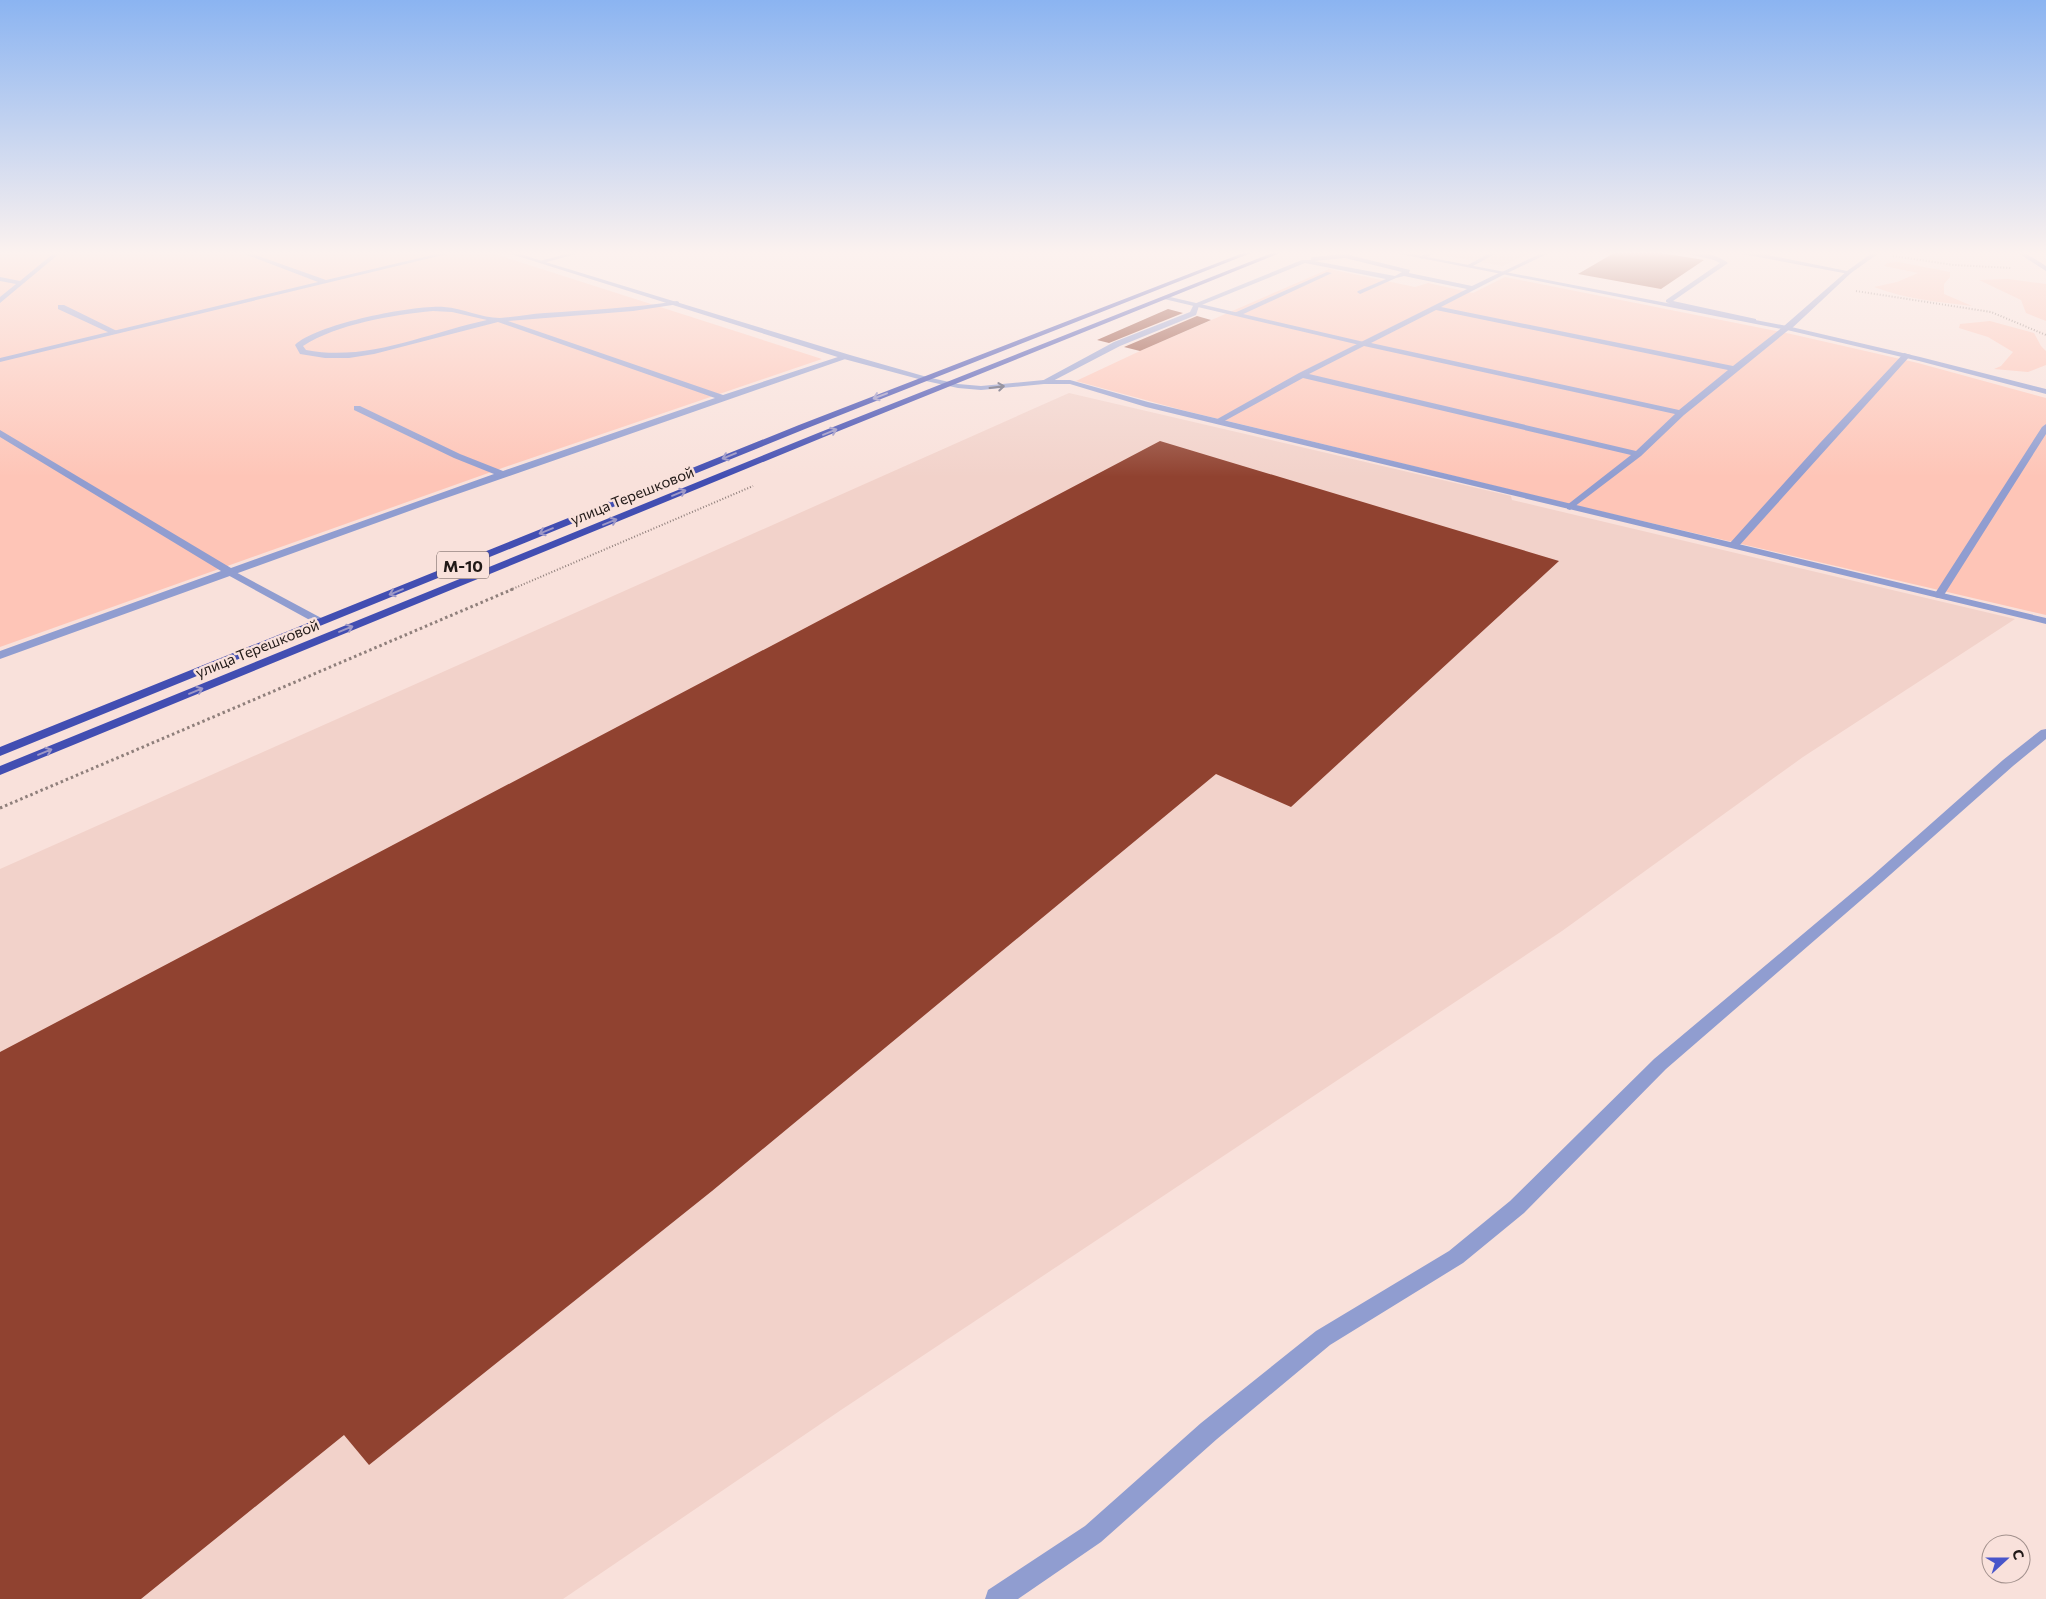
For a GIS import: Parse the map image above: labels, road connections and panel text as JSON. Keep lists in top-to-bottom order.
{
  "streets": {
    "highway": ["улица Терешковой", "М-10"]
  },
  "north": "right"
}
